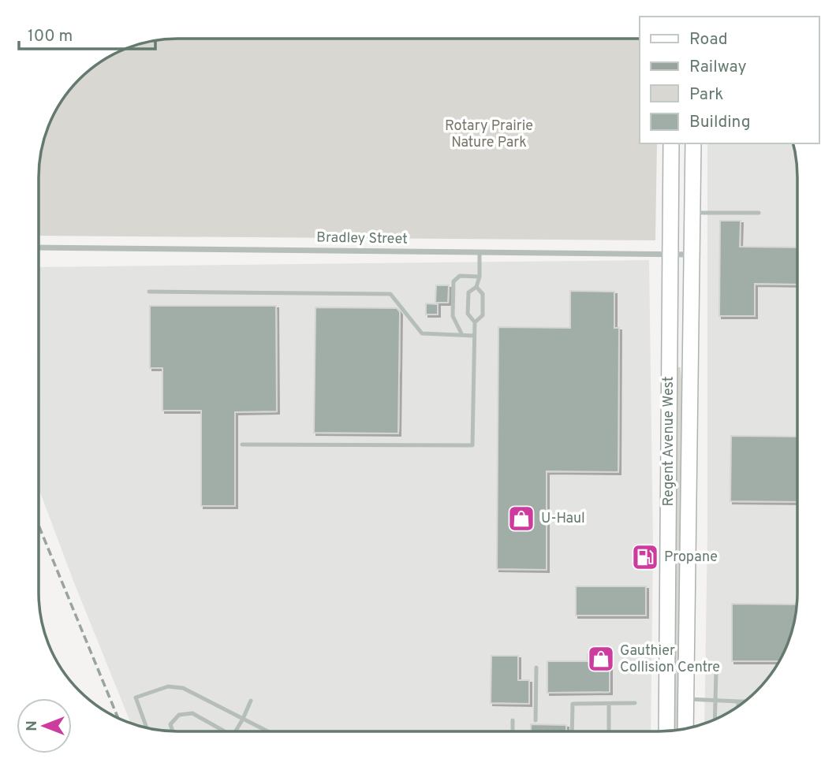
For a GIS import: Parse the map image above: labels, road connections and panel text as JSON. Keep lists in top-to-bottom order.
{
  "streets": {
    "main road": ["Regent Avenue West"],
    "street": ["Bradley Street"]
  },
  "crossings": [
    ["Bradley Street", "Regent Avenue West"]
  ],
  "parks": ["Rotary Prairie Nature Park"],
  "places": {
    "shop": ["U-Haul", "Gauthier Collision Centre"],
    "fuel station": ["Propane"]
  },
  "legend": [
    "Road",
    "Railway",
    "Park",
    "Building"
  ],
  "scale_bar": "100 m",
  "north": "left"
}
